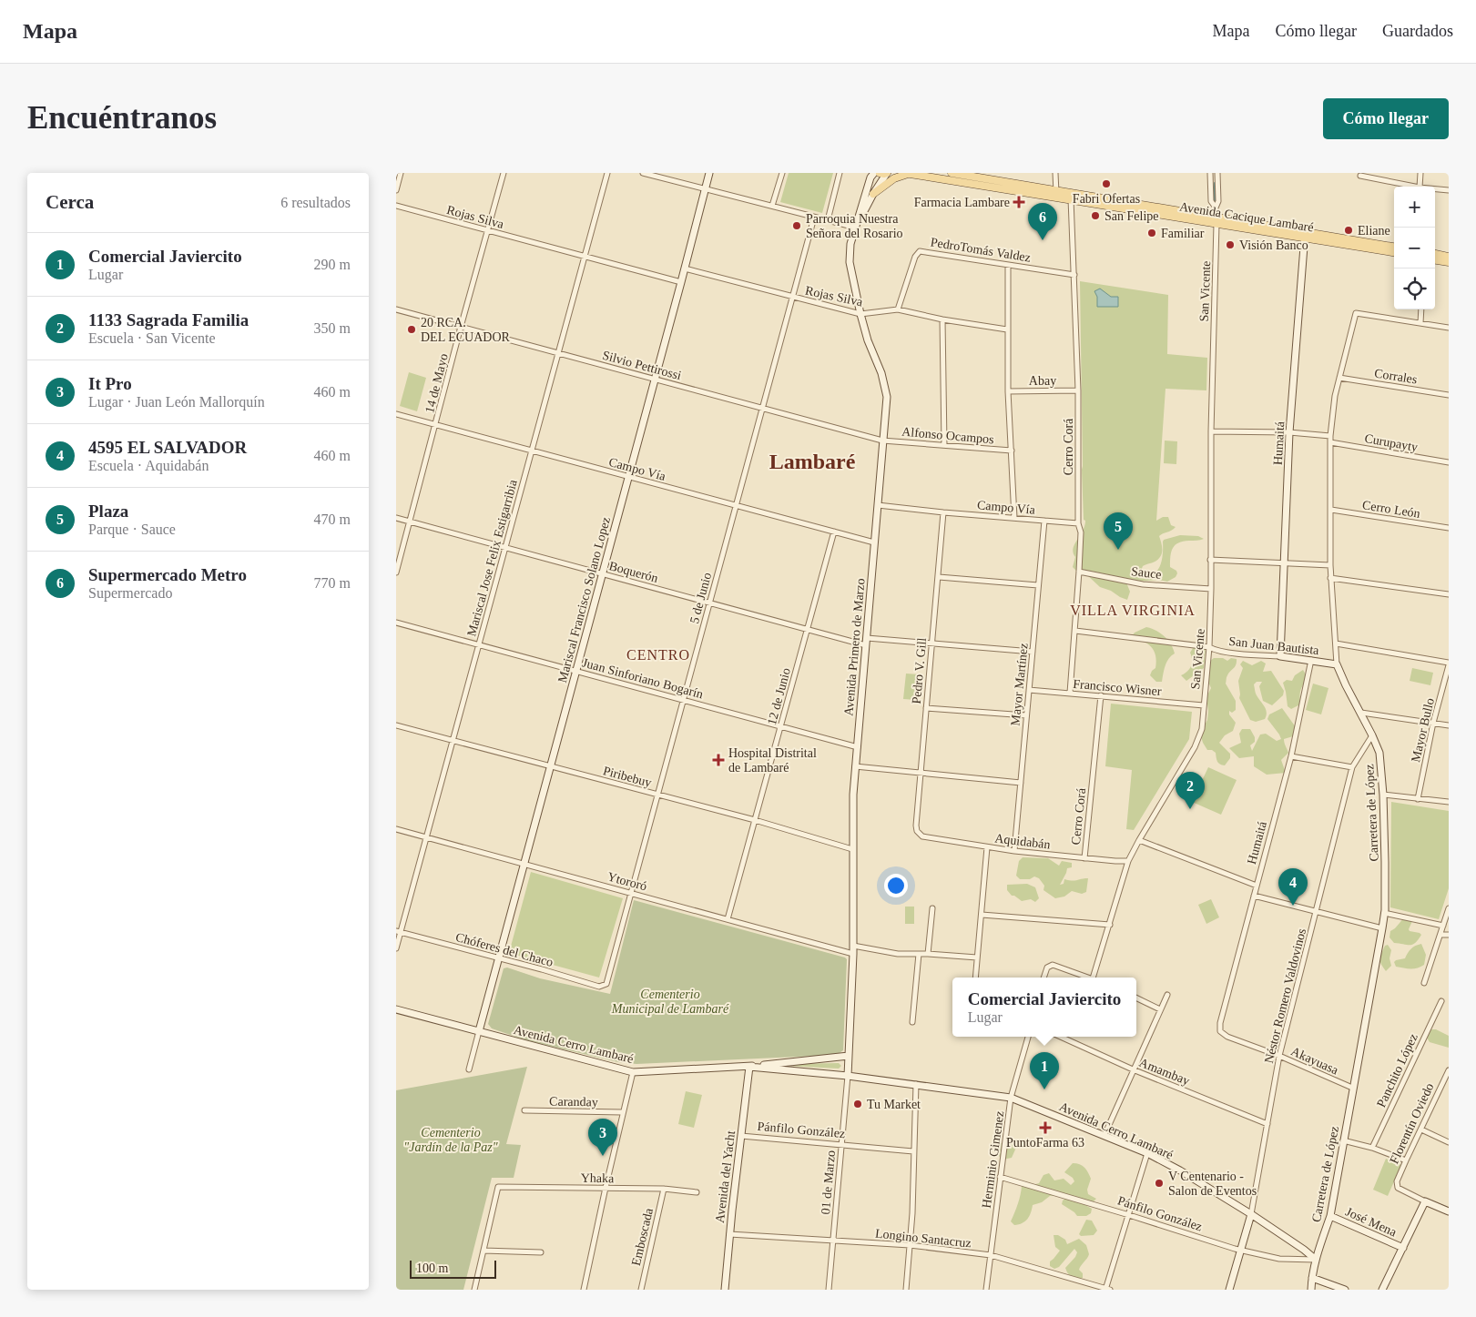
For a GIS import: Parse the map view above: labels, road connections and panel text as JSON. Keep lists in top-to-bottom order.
{
  "streets": {
    "main road": ["Avenida Cacique Lambaré"],
    "street": [
      "Rojas Silva",
      "PedroTomás Valdez",
      "San Vicente",
      "Silvio Pettirossi",
      "Corrales",
      "Abay",
      "14 de Mayo",
      "Alfonso Ocampos",
      "Curupayty",
      "Humaitá",
      "Cerro Corá",
      "Campo Vía",
      "Cerro León",
      "Mariscal Jose Felix Estigarribia",
      "Boquerón",
      "Sauce",
      "5 de Junio",
      "Mariscal Francisco Solano Lopez",
      "San Juan Bautista",
      "Avenida Primero de Marzo",
      "Pedro V. Gill",
      "Juan Sinforiano Bogarín",
      "Mayor Martínez",
      "Francisco Wisner",
      "12 de Junio",
      "Mayor Bullo",
      "Piribebuy",
      "Carretera de López",
      "Aquidabán",
      "Ytororó",
      "Chóferes del Chaco",
      "Néstor Romero Valdovinos",
      "Avenida Cerro Lambaré",
      "Akayuasa",
      "Panchito López",
      "Amambay",
      "Caranday",
      "Florentín Oviedo",
      "Pánfilo González",
      "Herminio Gimenez",
      "Avenida del Yacht",
      "Yhaka",
      "01 de Marzo",
      "José Mena",
      "Emboscada",
      "Longino Santacruz"
    ]
  },
  "crossings": [
    ["Rojas Silva", "PedroTomás Valdez"],
    ["Rojas Silva", "14 de Mayo"],
    ["Rojas Silva", "Mariscal Jose Felix Estigarribia"],
    ["Rojas Silva", "5 de Junio"],
    ["Rojas Silva", "Mariscal Francisco Solano Lopez"],
    ["Rojas Silva", "Avenida Primero de Marzo"],
    ["Avenida Cacique Lambaré", "San Vicente"],
    ["Avenida Cacique Lambaré", "Humaitá"],
    ["Avenida Cacique Lambaré", "Cerro Corá"],
    ["PedroTomás Valdez", "Cerro Corá"],
    ["San Vicente", "Sauce"],
    ["San Vicente", "San Juan Bautista"],
    ["San Vicente", "Francisco Wisner"],
    ["San Vicente", "Aquidabán"],
    ["Silvio Pettirossi", "14 de Mayo"],
    ["Silvio Pettirossi", "Alfonso Ocampos"],
    ["Silvio Pettirossi", "Mariscal Jose Felix Estigarribia"],
    ["Silvio Pettirossi", "5 de Junio"],
    ["Silvio Pettirossi", "Mariscal Francisco Solano Lopez"],
    ["Silvio Pettirossi", "Avenida Primero de Marzo"],
    ["Corrales", "Carretera de López"],
    ["Abay", "Cerro Corá"],
    ["14 de Mayo", "Campo Vía"],
    ["14 de Mayo", "Boquerón"],
    ["Alfonso Ocampos", "Avenida Primero de Marzo"],
    ["Curupayty", "Carretera de López"],
    ["Humaitá", "San Juan Bautista"],
    ["Humaitá", "Akayuasa"],
    ["Cerro Corá", "Campo Vía"],
    ["Cerro Corá", "Sauce"],
    ["Cerro Corá", "San Juan Bautista"],
    ["Cerro Corá", "Francisco Wisner"],
    ["Cerro Corá", "Aquidabán"],
    ["Campo Vía", "Mariscal Jose Felix Estigarribia"],
    ["Campo Vía", "5 de Junio"],
    ["Campo Vía", "Mariscal Francisco Solano Lopez"],
    ["Campo Vía", "Avenida Primero de Marzo"],
    ["Campo Vía", "Pedro V. Gill"],
    ["Campo Vía", "Mayor Martínez"],
    ["Campo Vía", "12 de Junio"],
    ["Cerro León", "Carretera de López"],
    ["Mariscal Jose Felix Estigarribia", "Boquerón"],
    ["Mariscal Jose Felix Estigarribia", "Juan Sinforiano Bogarín"],
    ["Mariscal Jose Felix Estigarribia", "Piribebuy"],
    ["Mariscal Jose Felix Estigarribia", "Ytororó"],
    ["Mariscal Jose Felix Estigarribia", "Chóferes del Chaco"],
    ["Boquerón", "5 de Junio"],
    ["Boquerón", "Mariscal Francisco Solano Lopez"],
    ["Boquerón", "Avenida Primero de Marzo"],
    ["Boquerón", "12 de Junio"],
    ["5 de Junio", "Juan Sinforiano Bogarín"],
    ["5 de Junio", "Piribebuy"],
    ["5 de Junio", "Ytororó"],
    ["5 de Junio", "Chóferes del Chaco"],
    ["Mariscal Francisco Solano Lopez", "Juan Sinforiano Bogarín"],
    ["Mariscal Francisco Solano Lopez", "Piribebuy"],
    ["Mariscal Francisco Solano Lopez", "Ytororó"],
    ["Mariscal Francisco Solano Lopez", "Chóferes del Chaco"],
    ["Mariscal Francisco Solano Lopez", "Avenida Cerro Lambaré"],
    ["San Juan Bautista", "Mayor Bullo"],
    ["San Juan Bautista", "Carretera de López"],
    ["Avenida Primero de Marzo", "Juan Sinforiano Bogarín"],
    ["Avenida Primero de Marzo", "Piribebuy"],
    ["Avenida Primero de Marzo", "Ytororó"],
    ["Avenida Primero de Marzo", "Avenida Cerro Lambaré"],
    ["Avenida Primero de Marzo", "01 de Marzo"],
    ["Pedro V. Gill", "Aquidabán"],
    ["Juan Sinforiano Bogarín", "12 de Junio"],
    ["Mayor Martínez", "Francisco Wisner"],
    ["Mayor Martínez", "Aquidabán"],
    ["12 de Junio", "Piribebuy"],
    ["12 de Junio", "Ytororó"],
    ["Carretera de López", "Néstor Romero Valdovinos"],
    ["Carretera de López", "Avenida Cerro Lambaré"],
    ["Carretera de López", "Akayuasa"],
    ["Carretera de López", "Pánfilo González"],
    ["Carretera de López", "José Mena"],
    ["Néstor Romero Valdovinos", "Avenida Cerro Lambaré"],
    ["Néstor Romero Valdovinos", "Akayuasa"],
    ["Néstor Romero Valdovinos", "Amambay"],
    ["Avenida Cerro Lambaré", "Pánfilo González"],
    ["Avenida Cerro Lambaré", "Herminio Gimenez"],
    ["Avenida Cerro Lambaré", "Avenida del Yacht"],
    ["Avenida Cerro Lambaré", "01 de Marzo"],
    ["Pánfilo González", "Herminio Gimenez"],
    ["Pánfilo González", "Avenida del Yacht"],
    ["Pánfilo González", "01 de Marzo"],
    ["Herminio Gimenez", "Longino Santacruz"],
    ["Avenida del Yacht", "Longino Santacruz"],
    ["Yhaka", "Emboscada"],
    ["01 de Marzo", "Longino Santacruz"]
  ],
  "districts": ["Lambaré", "VILLA VIRGINIA", "CENTRO"],
  "parks": ["Cementerio Municipal de Lambaré", "Cementerio \"Jardín de la Paz\""],
  "places": {
    "other": [
      "Fabri Ofertas",
      "San Felipe",
      "Parroquia Nuestra Señora del Rosario",
      "Eliane",
      "Familiar",
      "Visión Banco",
      "20 RCA. DEL ECUADOR",
      "Tu Market",
      "V Centenario - Salon de Eventos"
    ],
    "health": ["Farmacia Lambare", "Hospital Distrital de Lambaré", "PuntoFarma 63"]
  },
  "scale_bar": "100 m",
  "page": {
    "header": "Mapa",
    "nav": ["Mapa", "Cómo llegar", "Guardados"],
    "buttons": "Cómo llegar",
    "title": "Encuéntranos",
    "heading": ["Cerca", "6 resultados"],
    "map_buttons": ["+", "−"],
    "pins": [
      "6",
      "5",
      "2",
      "4",
      "1",
      "3"
    ],
    "list": [
      {
        "mark": "1",
        "name": "Comercial Javiercito",
        "note": "Lugar",
        "value": "290 m"
      },
      {
        "mark": "2",
        "name": "1133 Sagrada Familia",
        "note": "Escuela · San Vicente",
        "value": "350 m"
      },
      {
        "mark": "3",
        "name": "It Pro",
        "note": "Lugar · Juan León Mallorquín",
        "value": "460 m"
      },
      {
        "mark": "4",
        "name": "4595 EL SALVADOR",
        "note": "Escuela · Aquidabán",
        "value": "460 m"
      },
      {
        "mark": "5",
        "name": "Plaza",
        "note": "Parque · Sauce",
        "value": "470 m"
      },
      {
        "mark": "6",
        "name": "Supermercado Metro",
        "note": "Supermercado",
        "value": "770 m"
      }
    ],
    "popup": ["Comercial Javiercito", "Lugar"],
    "scale": "100 m"
  }
}
